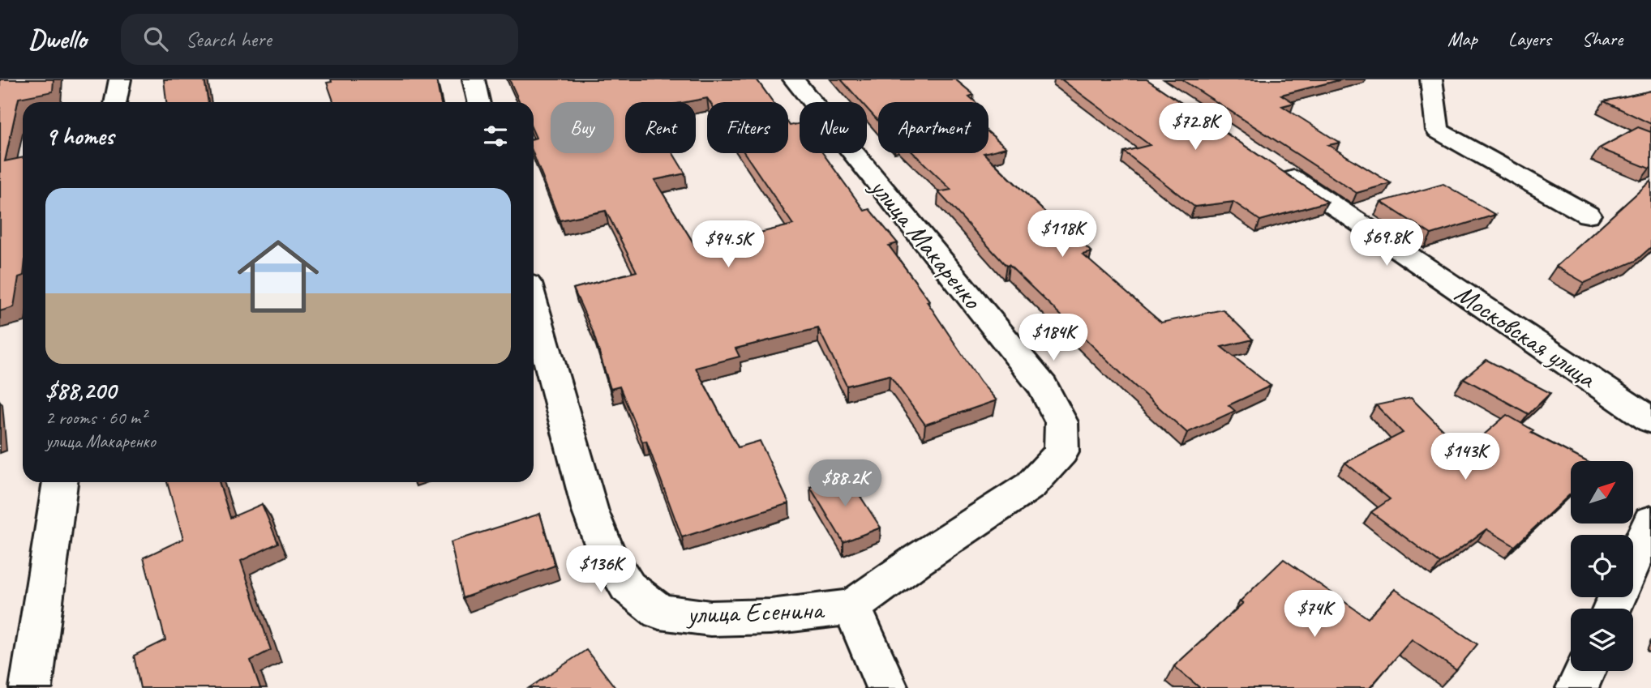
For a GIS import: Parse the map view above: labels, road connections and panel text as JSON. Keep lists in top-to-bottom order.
{
  "streets": {
    "street": ["улица Макаренко", "Московская улица", "улица Есенина"]
  },
  "crossings": [
    ["улица Макаренко", "улица Есенина"]
  ],
  "north": "top right",
  "page": {
    "header": "Dwello",
    "search": "Search here",
    "nav": ["Map", "Layers", "Share"],
    "chip": [
      "Buy",
      "Rent",
      "Filters",
      "New",
      "Apartment"
    ],
    "heading": "9 homes",
    "price": [
      "$72.8K",
      "$118K",
      "$69.8K",
      "$94.5K",
      "$184K",
      "$143K",
      "$88.2K",
      "$136K",
      "$74K"
    ],
    "list": [
      {
        "name": "$88,200",
        "note": "2 rooms · 60 m² · улица Макаренко"
      }
    ]
  }
}
